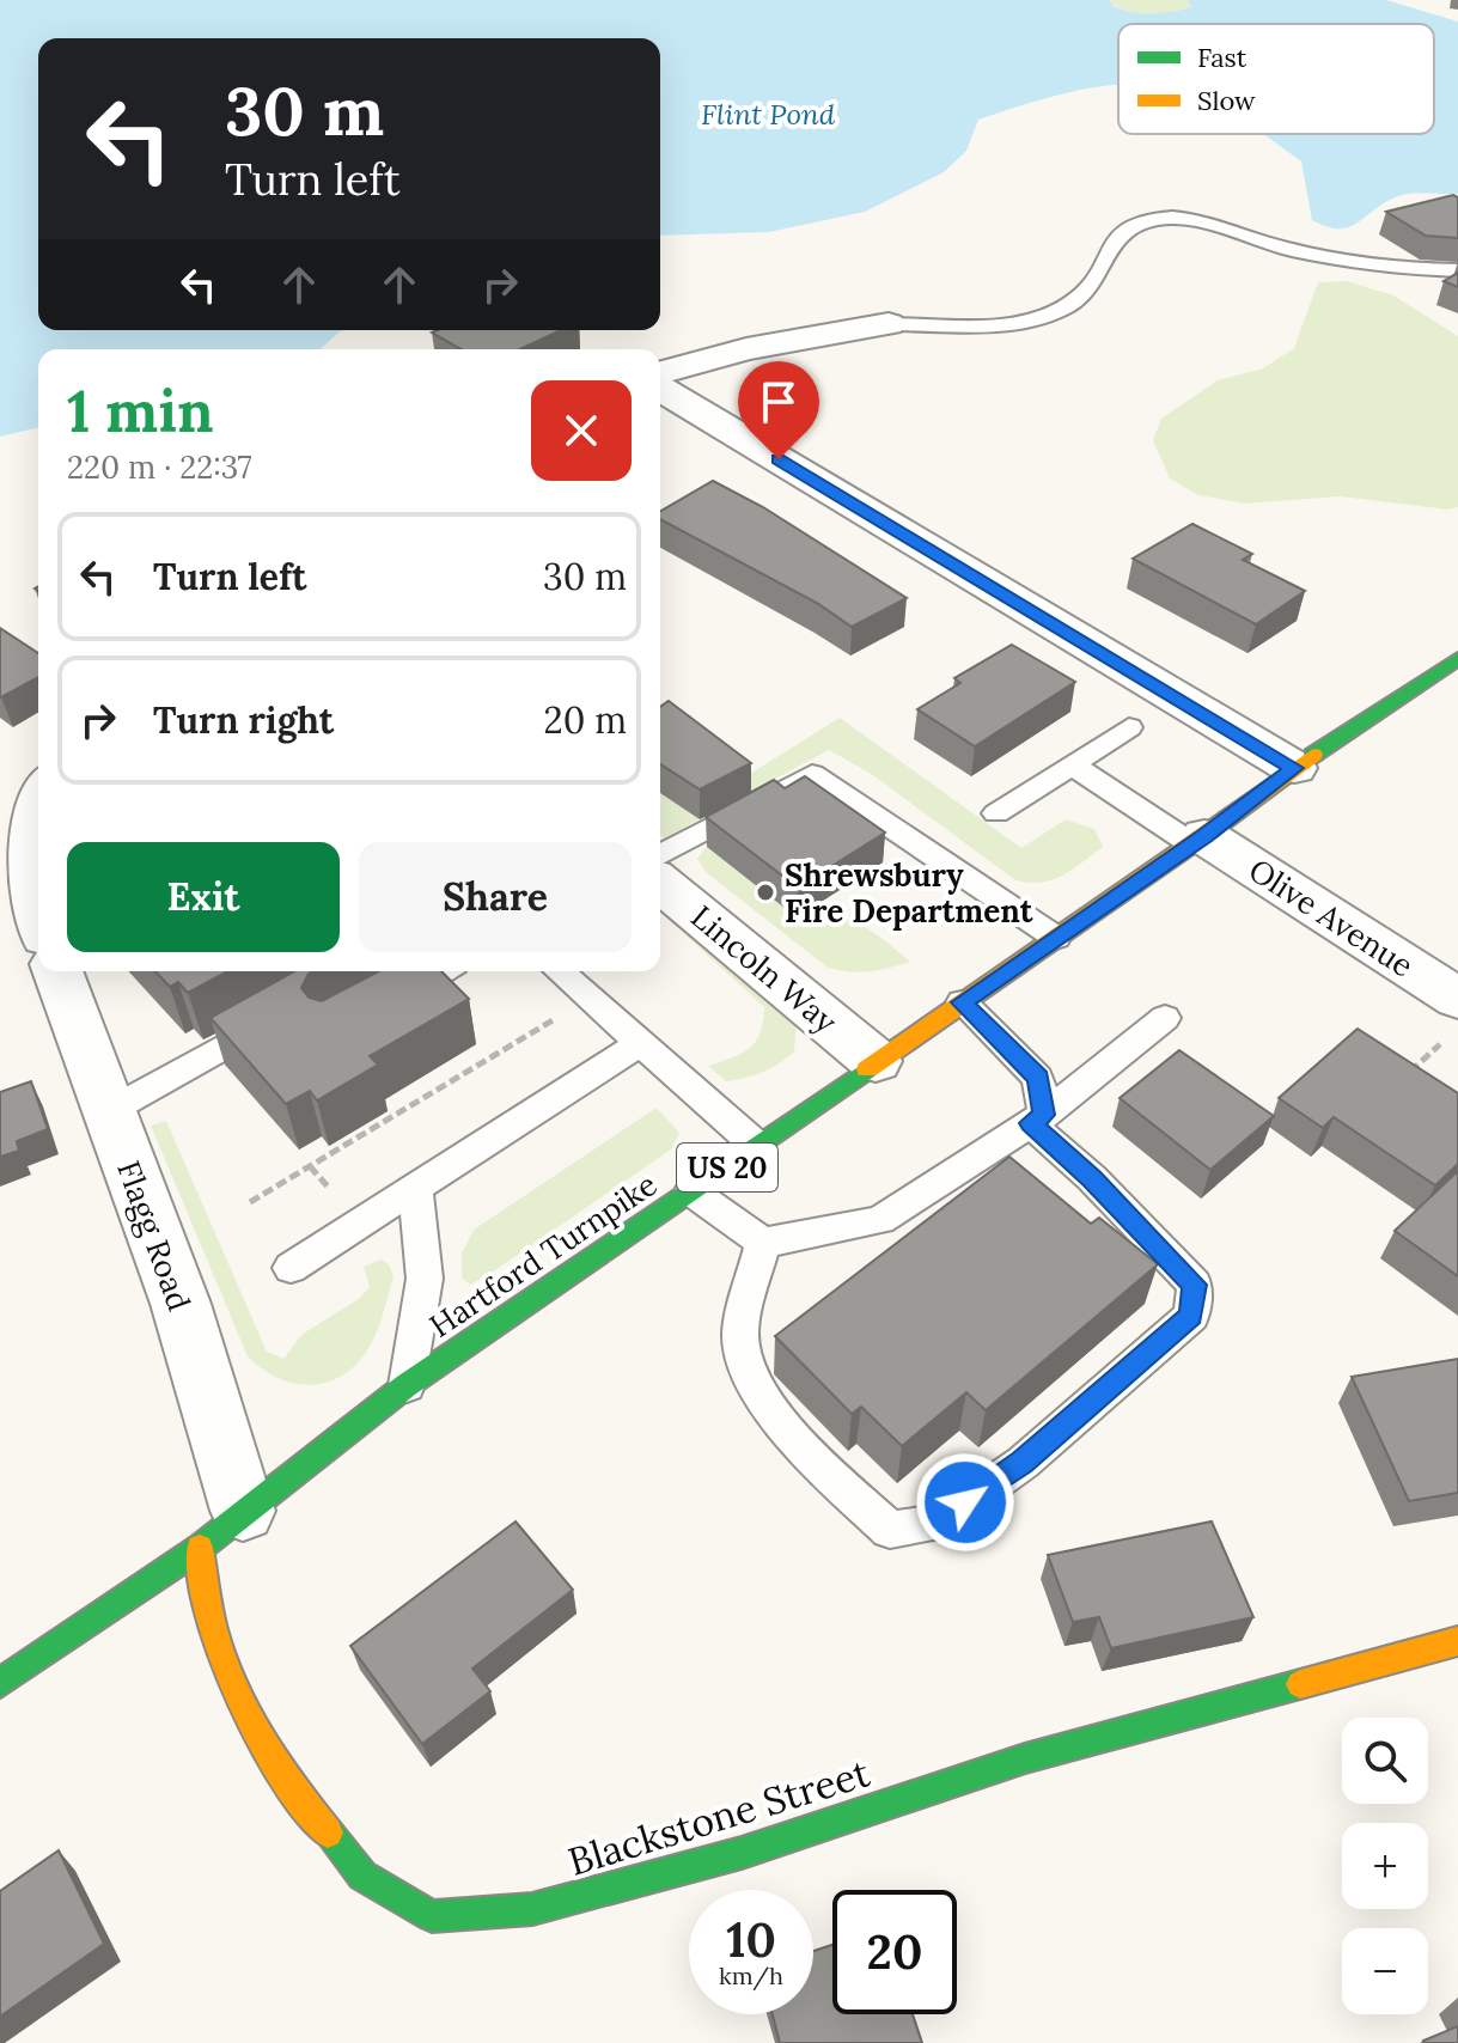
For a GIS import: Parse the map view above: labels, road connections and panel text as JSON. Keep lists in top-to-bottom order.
{
  "streets": {
    "main road": ["US 20", "Hartford Turnpike", "Blackstone Street"],
    "street": ["Olive Avenue", "Lincoln Way", "Flagg Road"]
  },
  "crossings": [
    ["Olive Avenue", "Hartford Turnpike"],
    ["Lincoln Way", "Hartford Turnpike"],
    ["Flagg Road", "Hartford Turnpike"],
    ["Hartford Turnpike", "Blackstone Street"]
  ],
  "water": ["Flint Pond"],
  "places": ["Shrewsbury Fire Department"],
  "legend": ["Fast", "Slow"],
  "page": {
    "turn": ["30 m", "Turn left"],
    "heading": ["1 min", "220 m · 22:37"],
    "list": [
      {
        "name": "Turn left",
        "value": "30 m"
      },
      {
        "name": "Turn right",
        "value": "20 m"
      }
    ],
    "buttons": ["Exit", "Share"],
    "map_buttons": ["+", "−"],
    "speed": "10 km/h",
    "limit": "20"
  }
}
